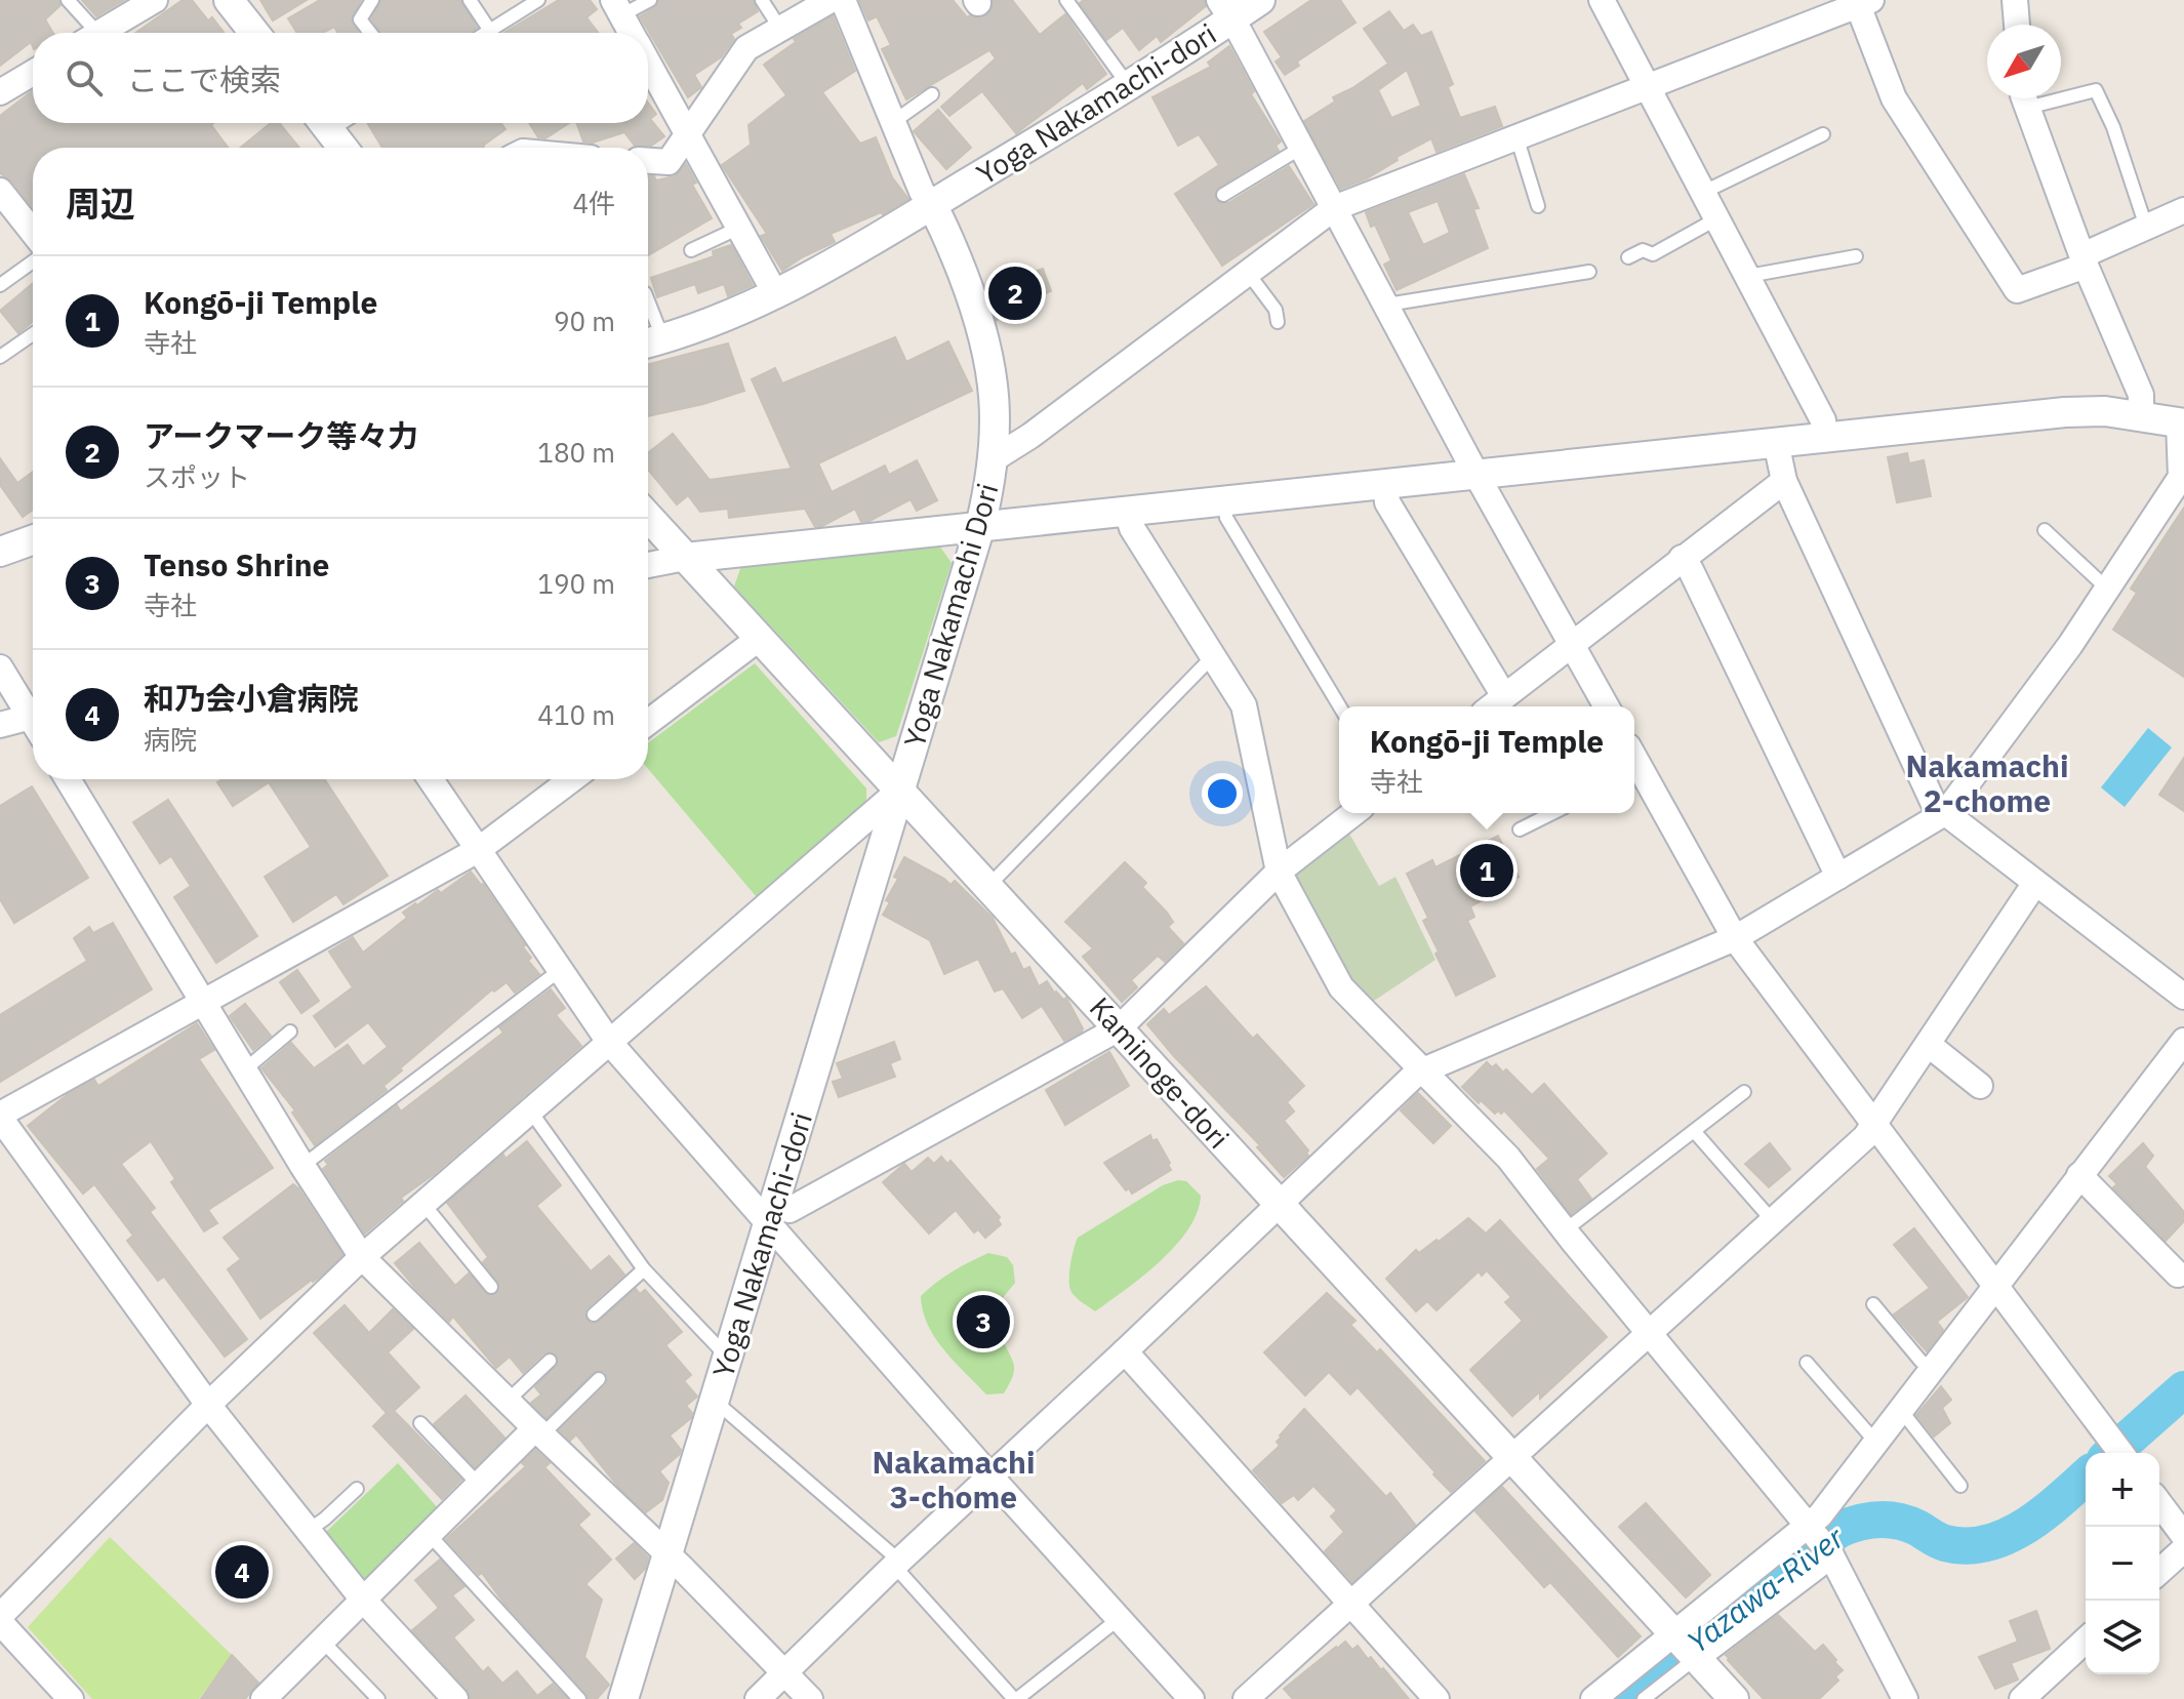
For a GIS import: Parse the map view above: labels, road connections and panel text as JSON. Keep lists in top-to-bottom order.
{
  "streets": {
    "street": ["Yoga Nakamachi-dori", "Yoga Nakamachi Dori", "Kaminoge-dori"]
  },
  "crossings": [
    ["Yoga Nakamachi-dori", "Yoga Nakamachi Dori"],
    ["Yoga Nakamachi-dori", "Kaminoge-dori"],
    ["Yoga Nakamachi Dori", "Kaminoge-dori"]
  ],
  "districts": ["Nakamachi 2-chome", "Nakamachi 3-chome"],
  "water": ["Yazawa-River"],
  "north": "bottom left",
  "page": {
    "search": "ここで検索",
    "heading": ["周辺", "4件"],
    "list": [
      {
        "mark": "1",
        "name": "Kongō-ji Temple",
        "note": "寺社",
        "value": "90 m"
      },
      {
        "mark": "2",
        "name": "アークマーク等々力",
        "note": "スポット",
        "value": "180 m"
      },
      {
        "mark": "3",
        "name": "Tenso Shrine",
        "note": "寺社",
        "value": "190 m"
      },
      {
        "mark": "4",
        "name": "和乃会小倉病院",
        "note": "病院",
        "value": "410 m"
      }
    ],
    "pins": [
      "2",
      "1",
      "3",
      "4"
    ],
    "popup": ["Kongō-ji Temple", "寺社"],
    "map_buttons": ["+", "−"]
  }
}
